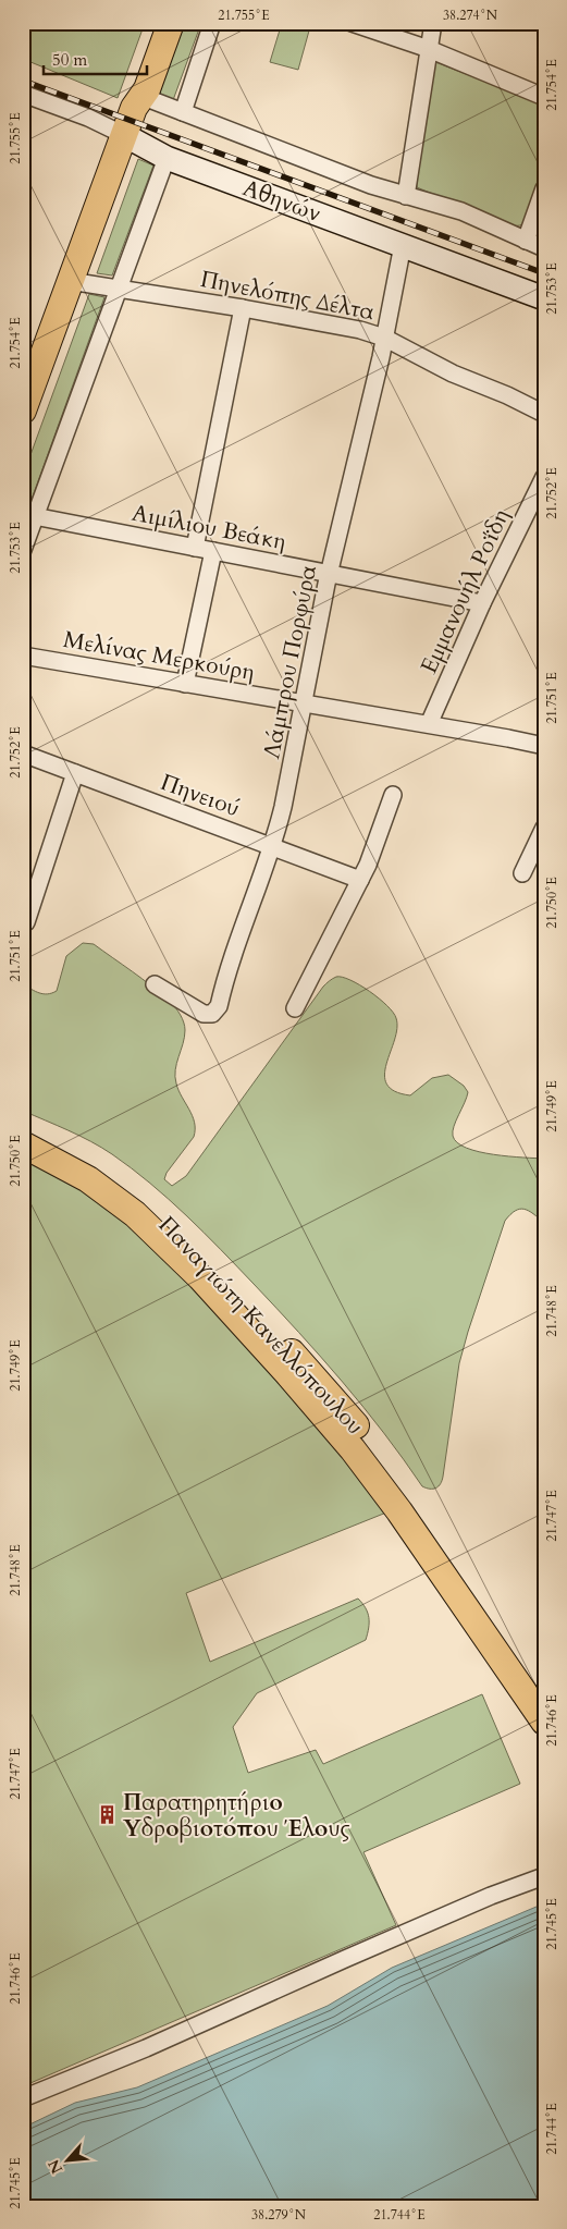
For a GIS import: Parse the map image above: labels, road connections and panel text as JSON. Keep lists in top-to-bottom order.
{
  "streets": {
    "main road": ["Παναγιώτη Κανελλόπουλου"],
    "street": [
      "Αθηνών",
      "Πηνελόπης Δέλτα",
      "Αιμίλιου Βεάκη",
      "Εμμανουήλ Ροΐδη",
      "Μελίνας Μερκούρη",
      "Λάμπρου Πορφύρα",
      "Πηνειού"
    ]
  },
  "crossings": [
    ["Αθηνών", "Λάμπρου Πορφύρα"],
    ["Πηνελόπης Δέλτα", "Λάμπρου Πορφύρα"],
    ["Αιμίλιου Βεάκη", "Εμμανουήλ Ροΐδη"],
    ["Αιμίλιου Βεάκη", "Λάμπρου Πορφύρα"],
    ["Εμμανουήλ Ροΐδη", "Μελίνας Μερκούρη"],
    ["Μελίνας Μερκούρη", "Λάμπρου Πορφύρα"],
    ["Λάμπρου Πορφύρα", "Πηνειού"]
  ],
  "places": {
    "building": ["Παρατηρητήριο Υδροβιοτόπου Έλους"]
  },
  "scale_bar": "50 m",
  "north": "bottom left",
  "coordinates": [
    "21.755°E",
    "38.274°N",
    "21.754°E",
    "21.753°E",
    "21.752°E",
    "21.751°E",
    "21.750°E",
    "21.749°E",
    "21.748°E",
    "21.747°E",
    "21.746°E",
    "21.745°E",
    "21.744°E",
    "38.279°N"
  ]
}
